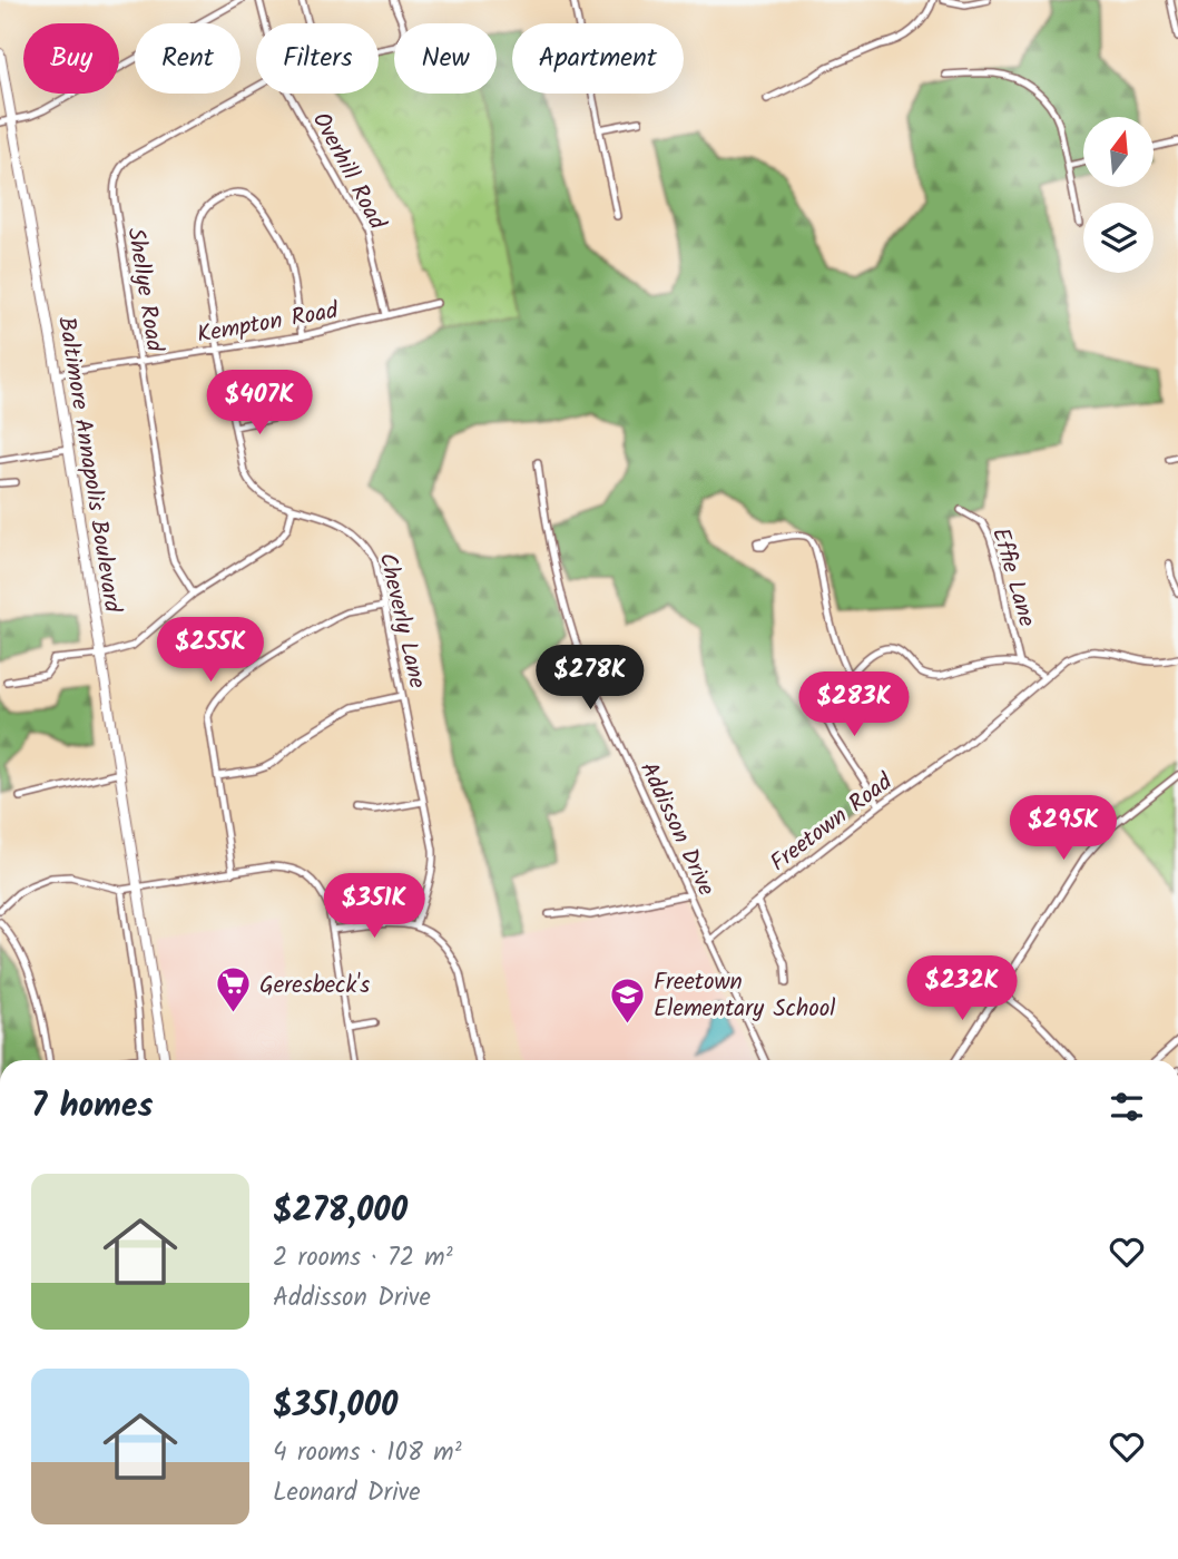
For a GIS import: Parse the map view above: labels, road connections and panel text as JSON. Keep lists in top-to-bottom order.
{
  "streets": {
    "main road": ["Baltimore Annapolis Boulevard"],
    "street": [
      "Overhill Road",
      "Shellye Road",
      "Kempton Road",
      "Effie Lane",
      "Cheverly Lane",
      "Freetown Road",
      "Addisson Drive"
    ]
  },
  "crossings": [
    ["Overhill Road", "Kempton Road"],
    ["Shellye Road", "Kempton Road"],
    ["Kempton Road", "Baltimore Annapolis Boulevard"],
    ["Kempton Road", "Cheverly Lane"],
    ["Freetown Road", "Addisson Drive"]
  ],
  "places": {
    "supermarket": ["Geresbeck's"],
    "school or university": ["Freetown Elementary School"]
  },
  "north": "top",
  "page": {
    "chip": [
      "Buy",
      "Rent",
      "Filters",
      "New",
      "Apartment"
    ],
    "price": [
      "$407K",
      "$255K",
      "$278K",
      "$283K",
      "$295K",
      "$351K",
      "$232K"
    ],
    "heading": "7 homes",
    "list": [
      {
        "name": "$278,000",
        "note": "2 rooms · 72 m² · Addisson Drive"
      },
      {
        "name": "$351,000",
        "note": "4 rooms · 108 m² · Leonard Drive"
      }
    ]
  }
}
